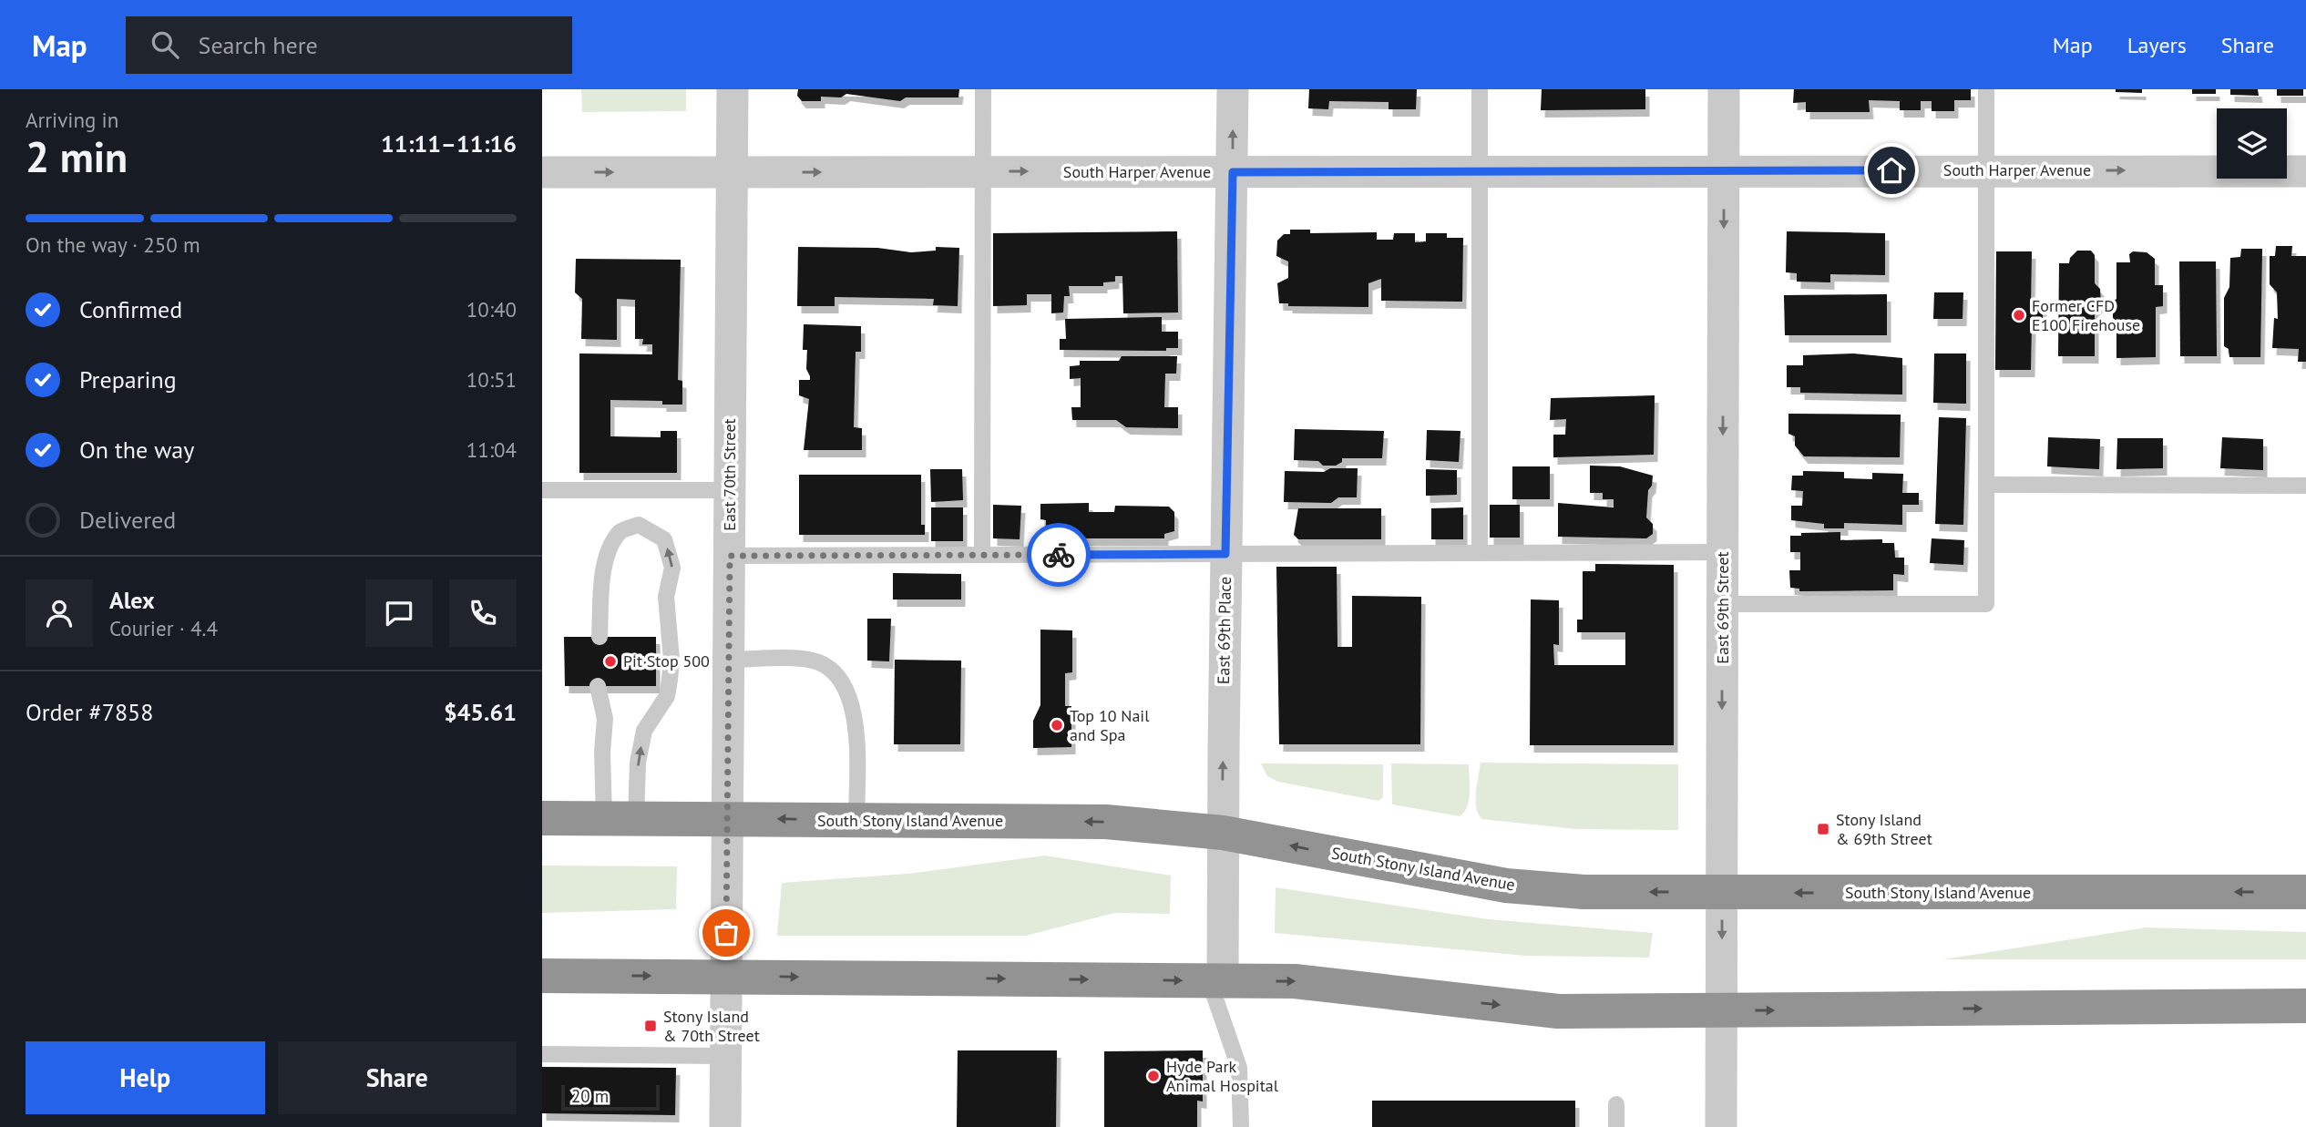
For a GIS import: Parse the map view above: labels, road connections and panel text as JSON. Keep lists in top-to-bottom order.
{
  "streets": {
    "highway": ["South Stony Island Avenue"],
    "street": [
      "South Harper Avenue",
      "East 70th Street",
      "East 69th Street",
      "East 69th Place"
    ]
  },
  "crossings": [
    ["South Harper Avenue", "East 70th Street"],
    ["South Harper Avenue", "East 69th Street"],
    ["South Harper Avenue", "East 69th Place"],
    ["East 70th Street", "South Stony Island Avenue"],
    ["East 69th Street", "South Stony Island Avenue"],
    ["East 69th Place", "South Stony Island Avenue"]
  ],
  "one_way": ["South Harper Avenue", "East 69th Street", "East 69th Place"],
  "places": {
    "other": [
      "Former CFD E100 Firehouse",
      "Pit Stop 500",
      "Top 10 Nail and Spa",
      "Hyde Park Animal Hospital"
    ],
    "transit": ["Stony Island & 69th Street", "Stony Island & 70th Street"]
  },
  "scale_bar": "20 m",
  "page": {
    "header": "Map",
    "search": "Search here",
    "nav": ["Map", "Layers", "Share"],
    "heading": ["2 min", "Arriving in", "11:11–11:16"],
    "panel": [
      "Alex",
      "Courier · 4.4",
      "Order #7858",
      "$45.61"
    ],
    "bar": "On the way · 250 m",
    "list": [
      ["Confirmed", "10:40"],
      ["Preparing", "10:51"],
      ["On the way", "11:04"],
      "Delivered"
    ],
    "buttons": ["Help", "Share"],
    "scale": "20 m"
  }
}
